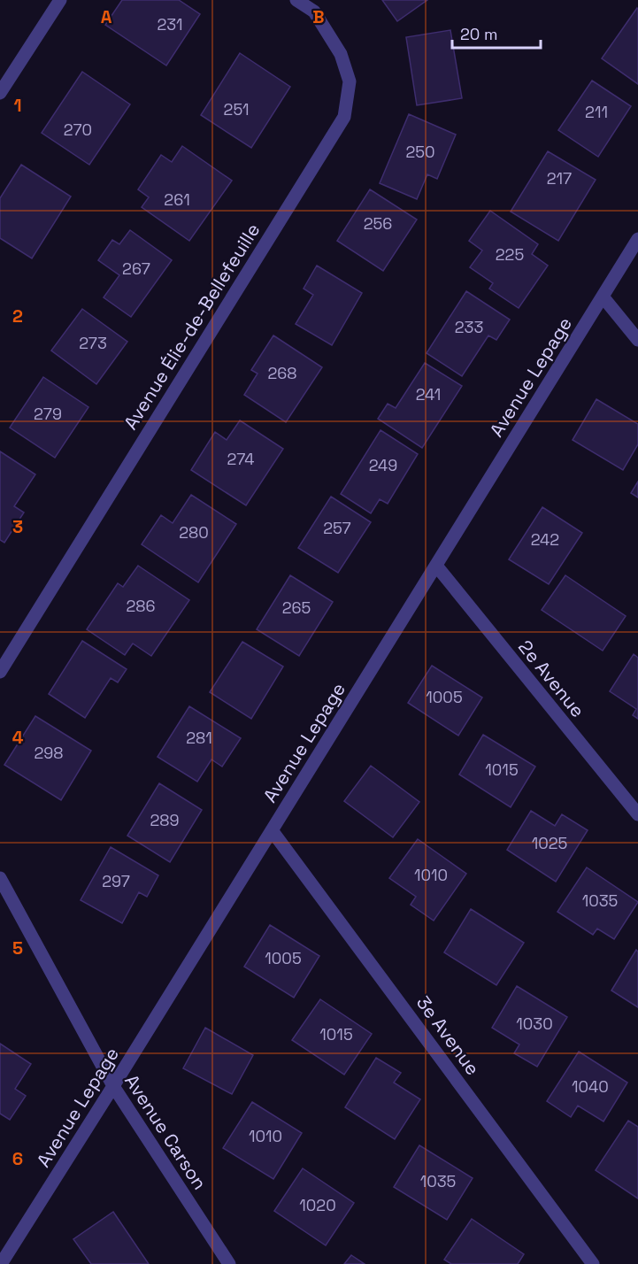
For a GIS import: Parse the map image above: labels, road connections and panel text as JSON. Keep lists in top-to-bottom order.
{
  "streets": {
    "street": [
      "Avenue Élie-de-Bellefeuille",
      "Avenue Lepage",
      "2e Avenue",
      "3e Avenue",
      "Avenue Carson"
    ]
  },
  "crossings": [
    ["Avenue Lepage", "2e Avenue"],
    ["Avenue Lepage", "3e Avenue"],
    ["Avenue Lepage", "Avenue Carson"]
  ],
  "house_numbers": [
    "231",
    "251",
    "211",
    "270",
    "250",
    "217",
    "261",
    "256",
    "225",
    "267",
    "233",
    "273",
    "268",
    "241",
    "279",
    "274",
    "249",
    "257",
    "280",
    "242",
    "286",
    "265",
    "1005",
    "281",
    "298",
    "1015",
    "289",
    "1025",
    "1010",
    "297",
    "1035",
    "1005",
    "1030",
    "1015",
    "1040",
    "1010",
    "1035",
    "1020"
  ],
  "scale_bar": "20 m",
  "grid": {
    "columns": ["A", "B"],
    "rows": [
      "1",
      "2",
      "3",
      "4",
      "5",
      "6"
    ]
  }
}
